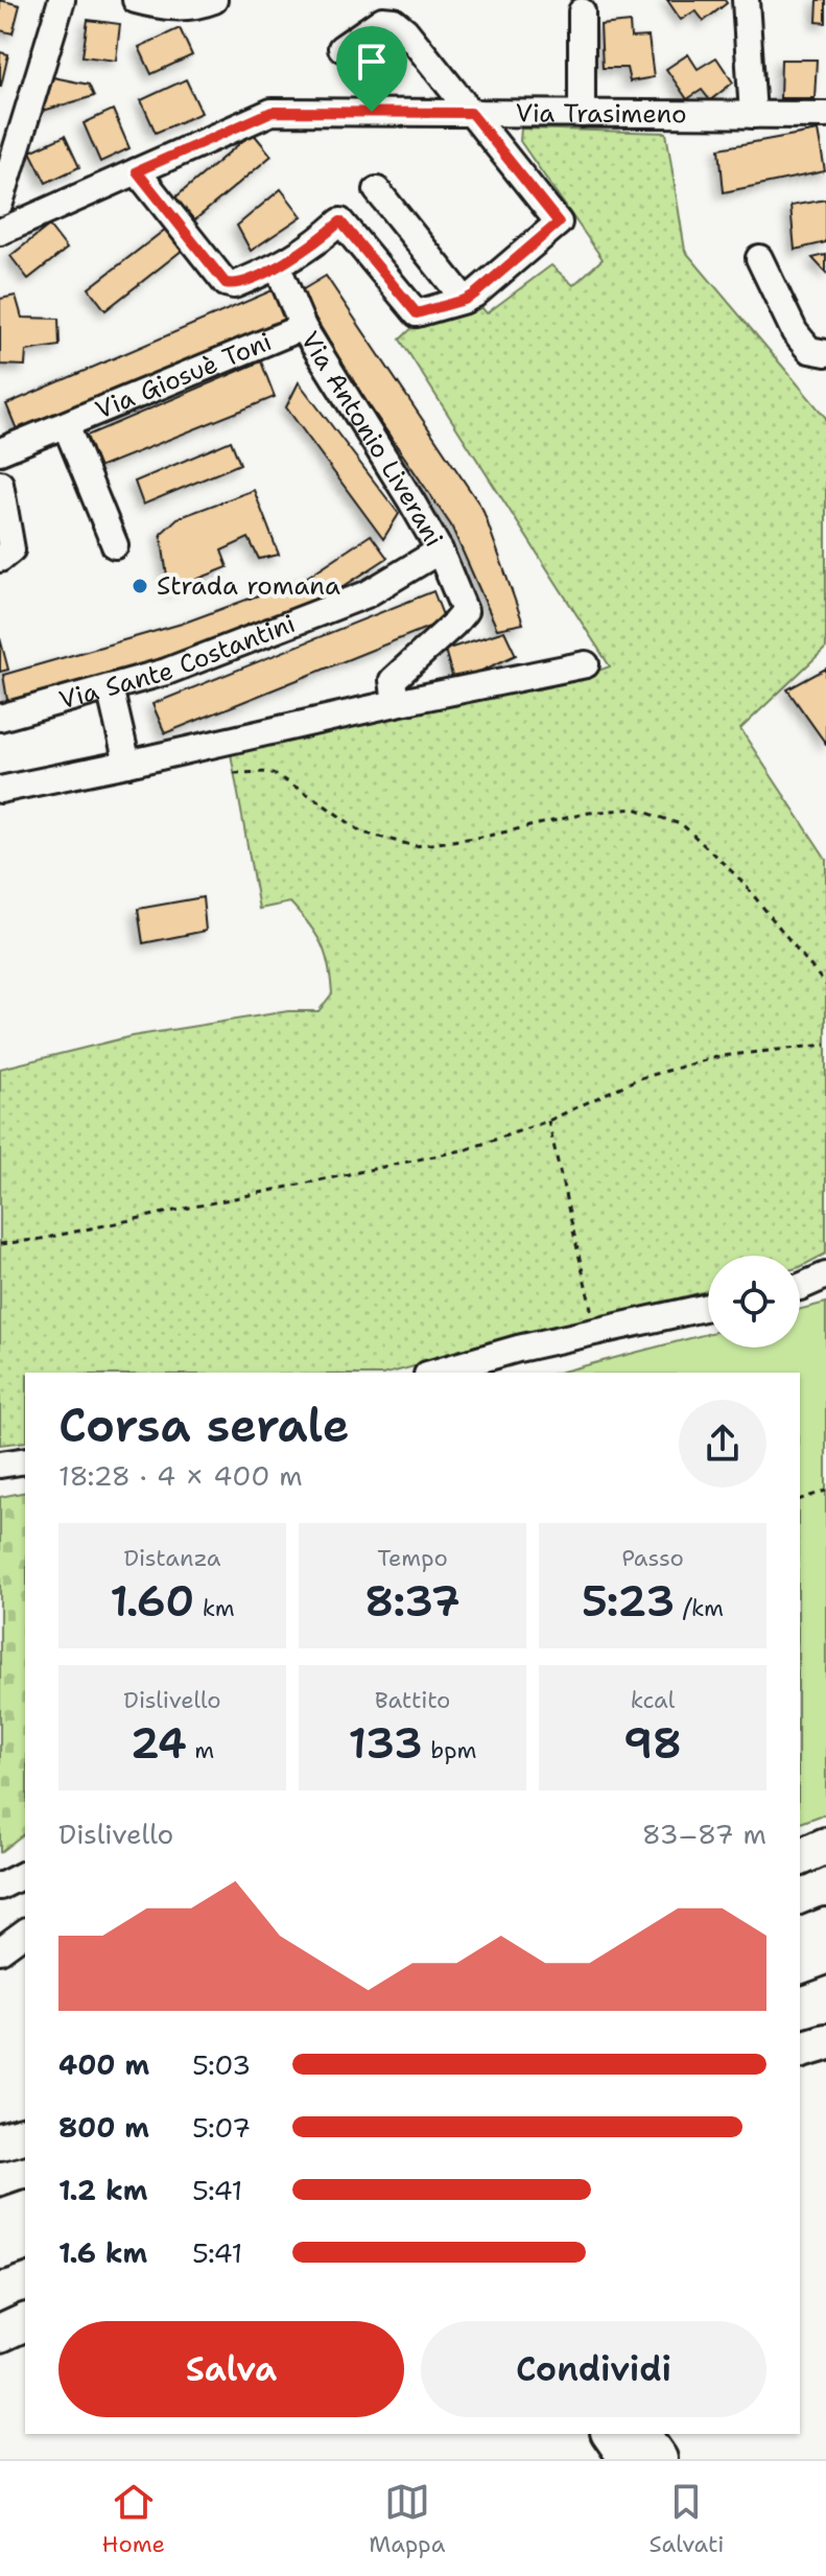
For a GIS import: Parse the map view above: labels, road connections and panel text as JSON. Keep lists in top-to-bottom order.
{
  "streets": {
    "street": [
      "Via Trasimeno",
      "Via Giosuè Toni",
      "Via Antonio Liverani",
      "Via Sante Costantini"
    ]
  },
  "crossings": [
    ["Via Giosuè Toni", "Via Antonio Liverani"],
    ["Via Antonio Liverani", "Via Sante Costantini"]
  ],
  "places": ["Strada romana"],
  "page": {
    "heading": ["Corsa serale", "18:28 · 4 × 400 m"],
    "stats": [
      ["Distanza", "1.60 km"],
      ["Tempo", "8:37"],
      ["Passo", "5:23 /km"],
      ["Dislivello", "24 m"],
      ["Battito", "133 bpm"],
      ["kcal", "98"]
    ],
    "chart": ["Dislivello", "83–87 m"],
    "list": [
      {
        "name": "400 m",
        "note": "5:03"
      },
      {
        "name": "800 m",
        "note": "5:07"
      },
      {
        "name": "1.2 km",
        "note": "5:41"
      },
      {
        "name": "1.6 km",
        "note": "5:41"
      }
    ],
    "buttons": ["Salva", "Condividi"],
    "tabs": ["Home", "Mappa", "Salvati"]
  }
}
